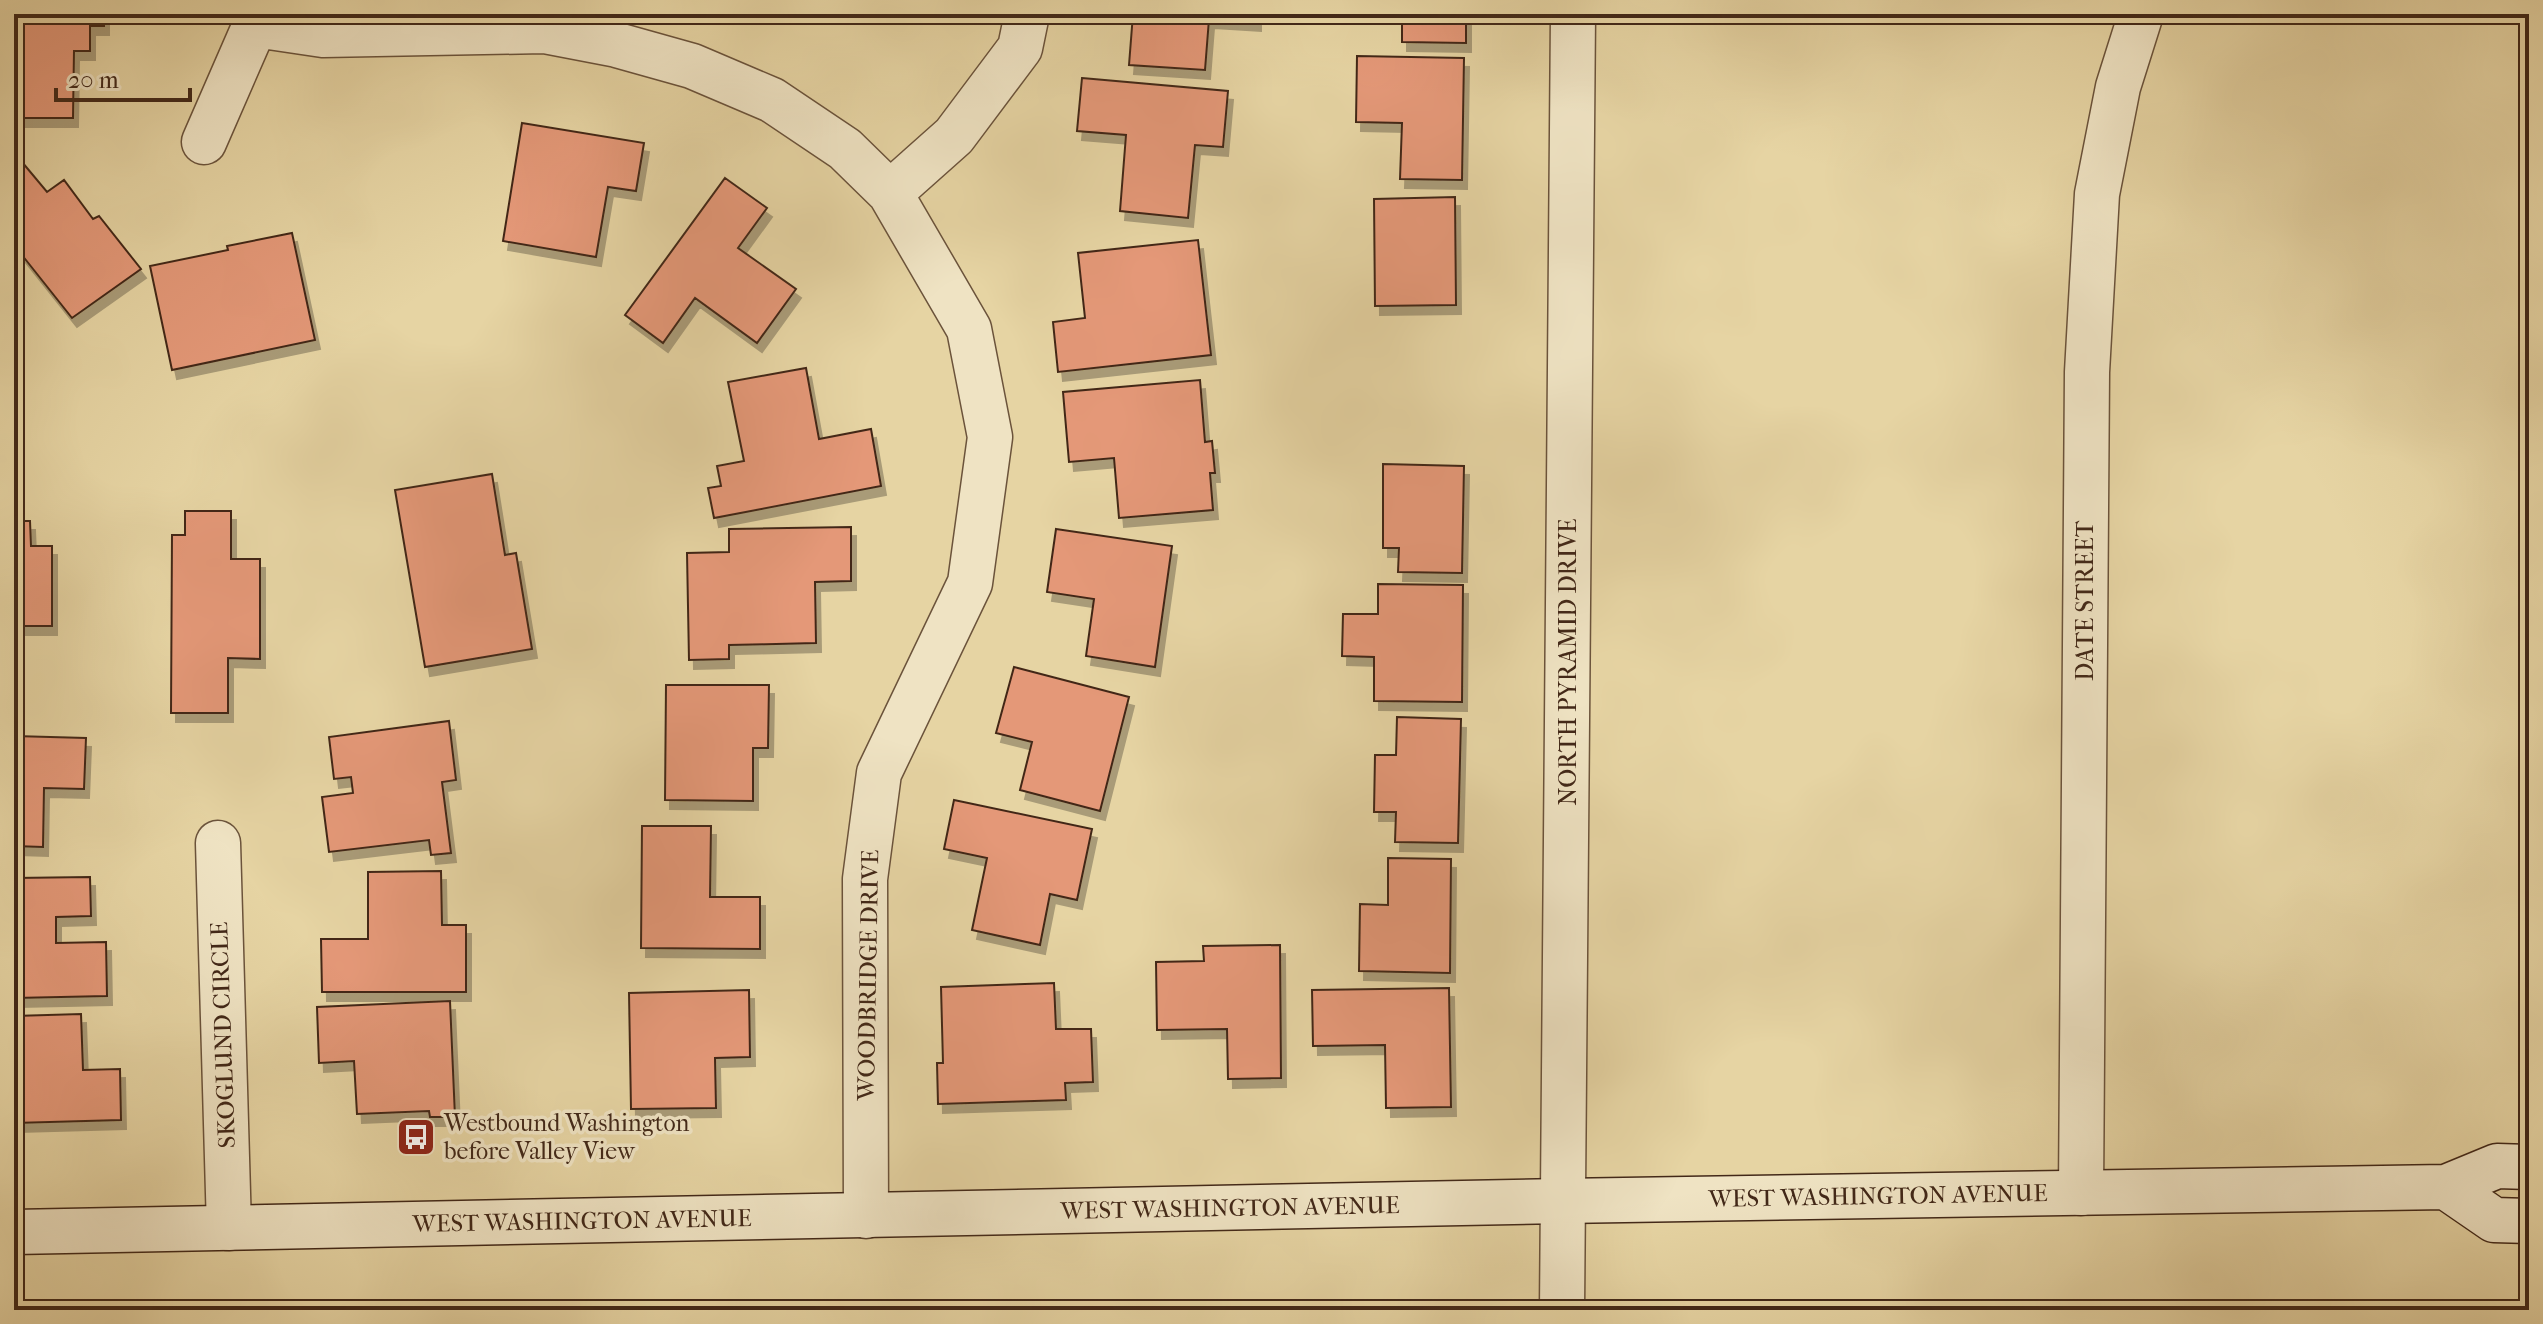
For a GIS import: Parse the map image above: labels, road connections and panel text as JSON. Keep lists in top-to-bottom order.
{
  "streets": {
    "street": [
      "DATE STREET",
      "NORTH PYRAMID DRIVE",
      "WOODBRIDGE DRIVE",
      "SKOGLUND CIRCLE",
      "WEST WASHINGTON AVENUE"
    ]
  },
  "crossings": [
    ["DATE STREET", "WEST WASHINGTON AVENUE"],
    ["NORTH PYRAMID DRIVE", "WEST WASHINGTON AVENUE"],
    ["WOODBRIDGE DRIVE", "WEST WASHINGTON AVENUE"],
    ["SKOGLUND CIRCLE", "WEST WASHINGTON AVENUE"]
  ],
  "places": {
    "bus stop": ["Westbound Washington before Valley View"]
  },
  "scale_bar": "20 m"
}
